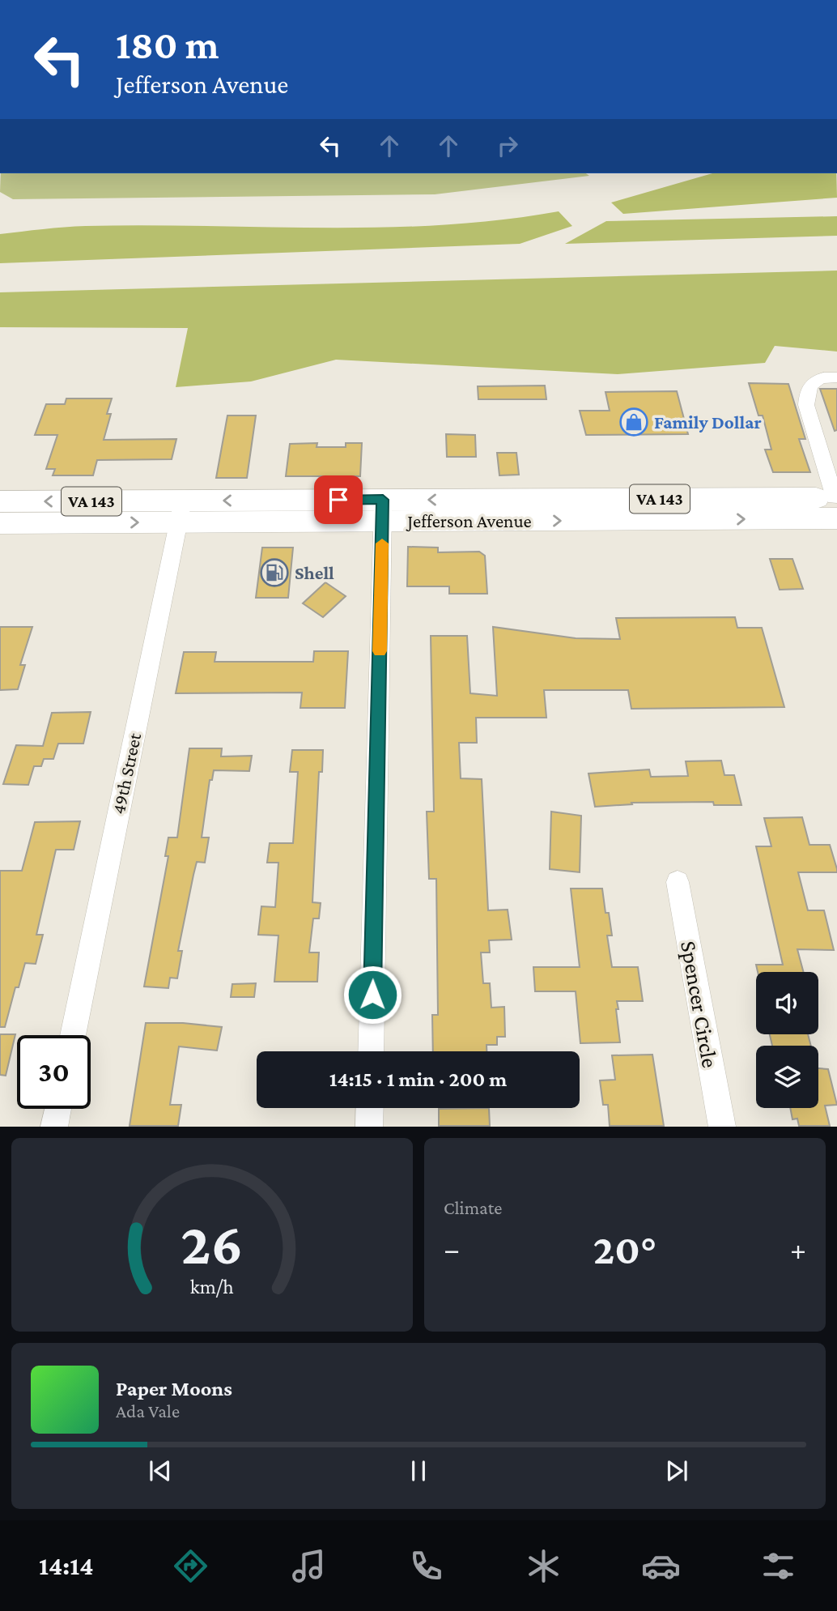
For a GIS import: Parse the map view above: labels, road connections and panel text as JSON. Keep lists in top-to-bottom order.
{
  "streets": {
    "main road": ["VA 143", "Jefferson Avenue"],
    "street": ["49th Street", "Spencer Circle"]
  },
  "crossings": [
    ["Jefferson Avenue", "49th Street"]
  ],
  "places": {
    "shop": ["Family Dollar"],
    "fuel station": ["Shell"]
  },
  "page": {
    "turn": ["180 m", "Jefferson Avenue"],
    "limit": "30",
    "trip": "14:15 · 1 min · 200 m",
    "tile": "Climate",
    "heat": ["−", "20°", "+"],
    "song": ["Paper Moons", "Ada Vale"],
    "tabs": "14:14",
    "gauge": ["26", "km/h"]
  }
}
